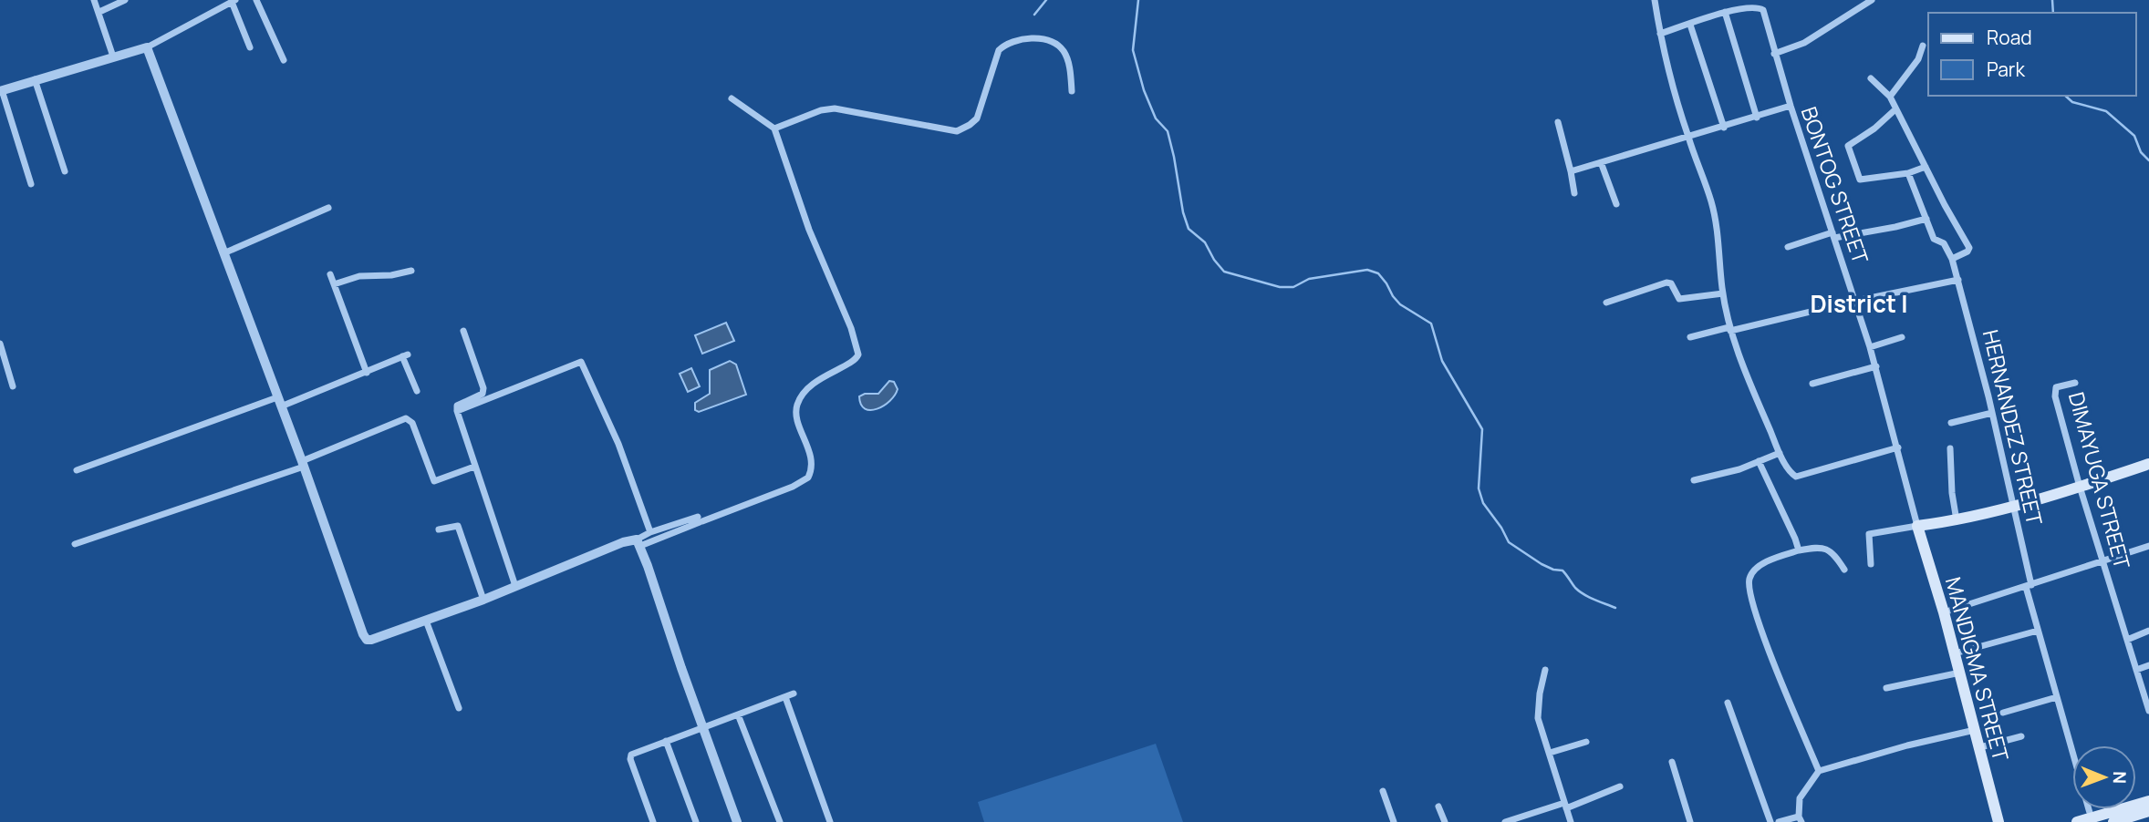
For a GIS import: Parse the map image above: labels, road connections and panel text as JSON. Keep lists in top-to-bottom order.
{
  "streets": {
    "main road": ["MANDIGMA STREET"],
    "street": ["BONTOG STREET", "HERNANDEZ STREET", "DIMAYUGA STREET"]
  },
  "crossings": [
    ["BONTOG STREET", "MANDIGMA STREET"]
  ],
  "districts": ["District I"],
  "legend": ["Road", "Park"],
  "north": "right"
}
